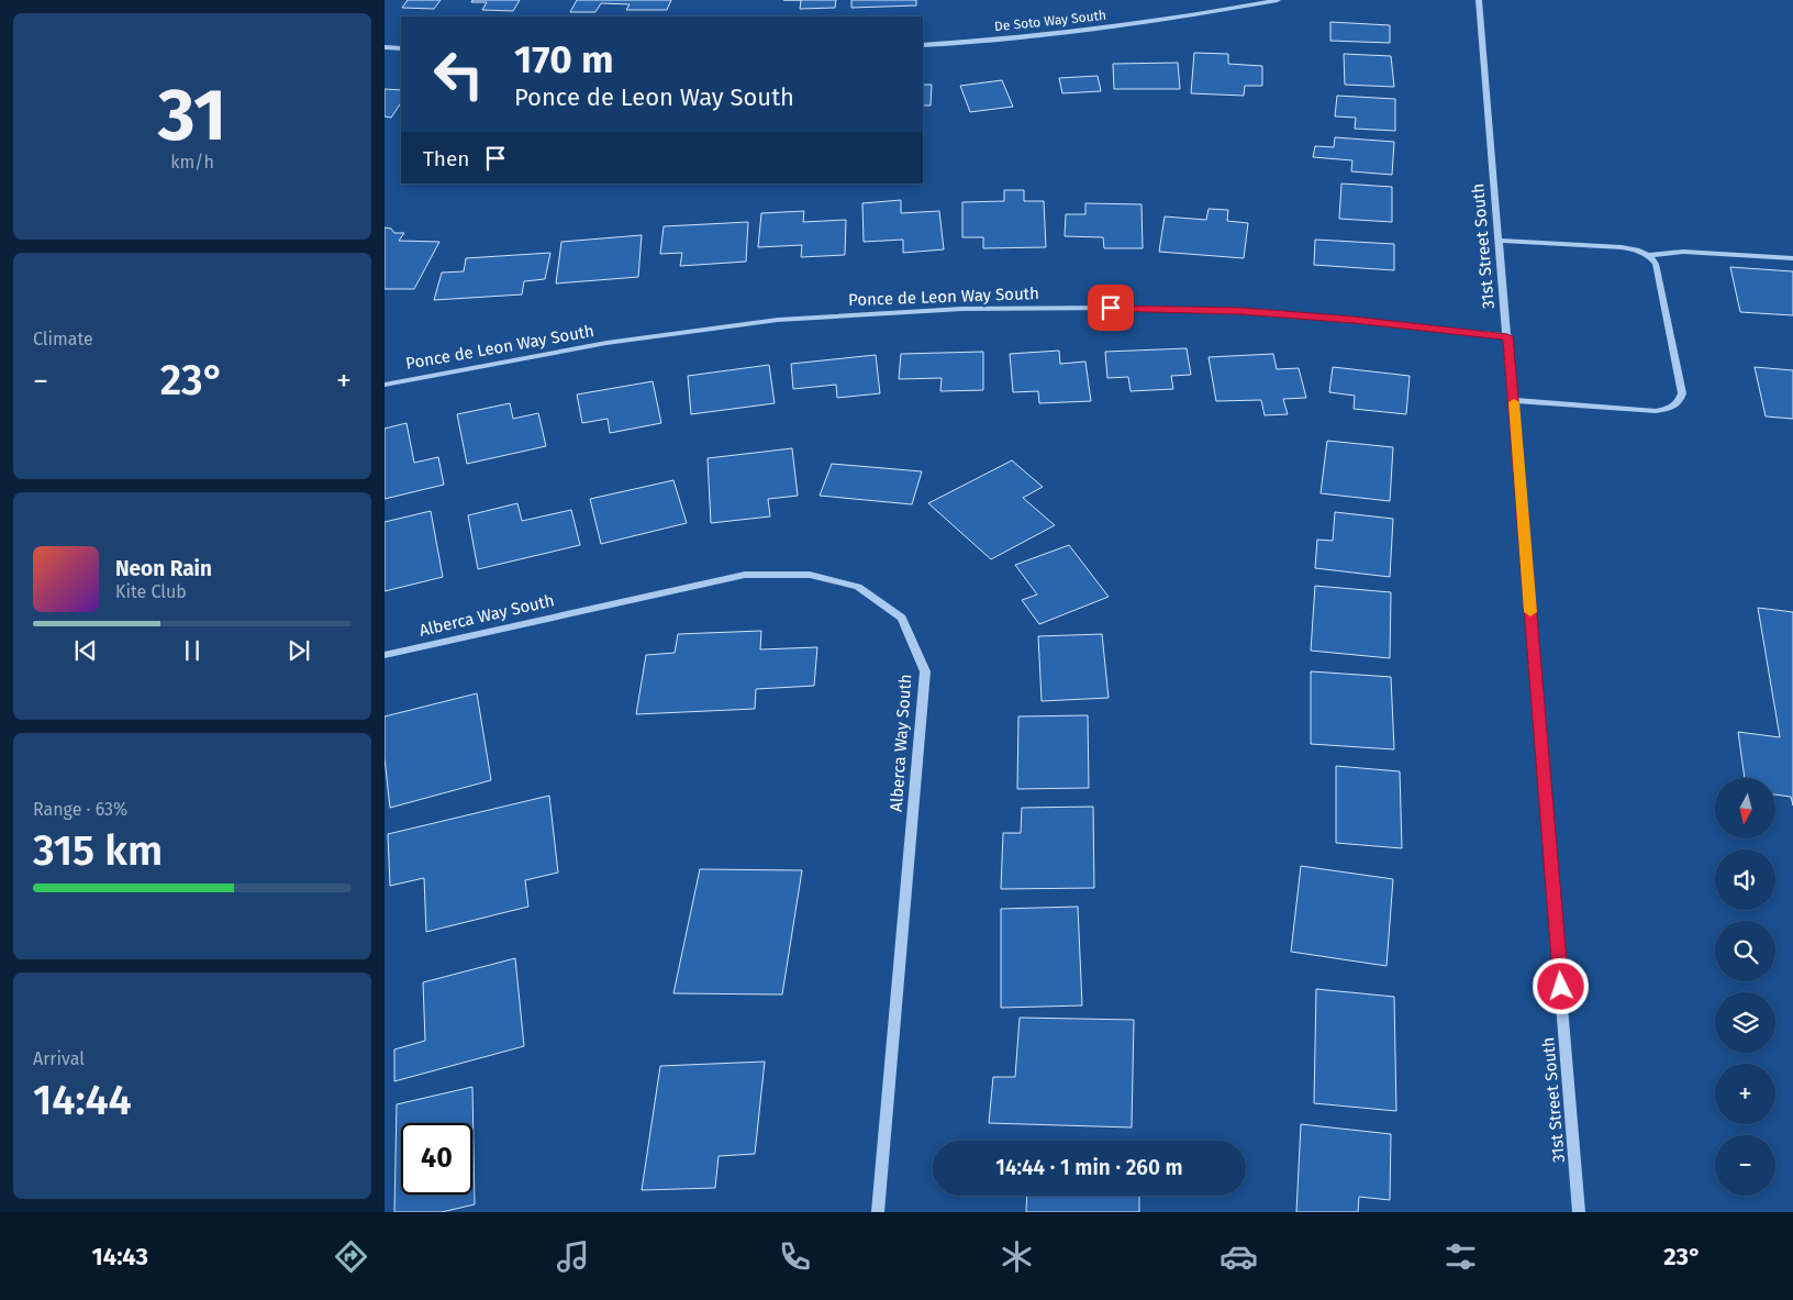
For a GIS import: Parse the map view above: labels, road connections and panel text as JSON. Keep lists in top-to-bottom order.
{
  "streets": {
    "street": [
      "De Soto Way South",
      "31st Street South",
      "Ponce de Leon Way South",
      "Alberca Way South"
    ]
  },
  "crossings": [
    ["31st Street South", "Ponce de Leon Way South"]
  ],
  "north": "bottom",
  "page": {
    "tile": [
      ["31", "km/h"],
      "Climate",
      ["Range · 63%", "315 km"],
      ["Arrival", "14:44"]
    ],
    "turn": ["170 m", "Ponce de Leon Way South"],
    "then": "Then",
    "heat": ["−", "23°", "+"],
    "song": ["Neon Rain", "Kite Club"],
    "map_buttons": ["+", "−"],
    "limit": "40",
    "trip": "14:44 · 1 min · 260 m",
    "tabs": ["14:43", "23°"]
  }
}
